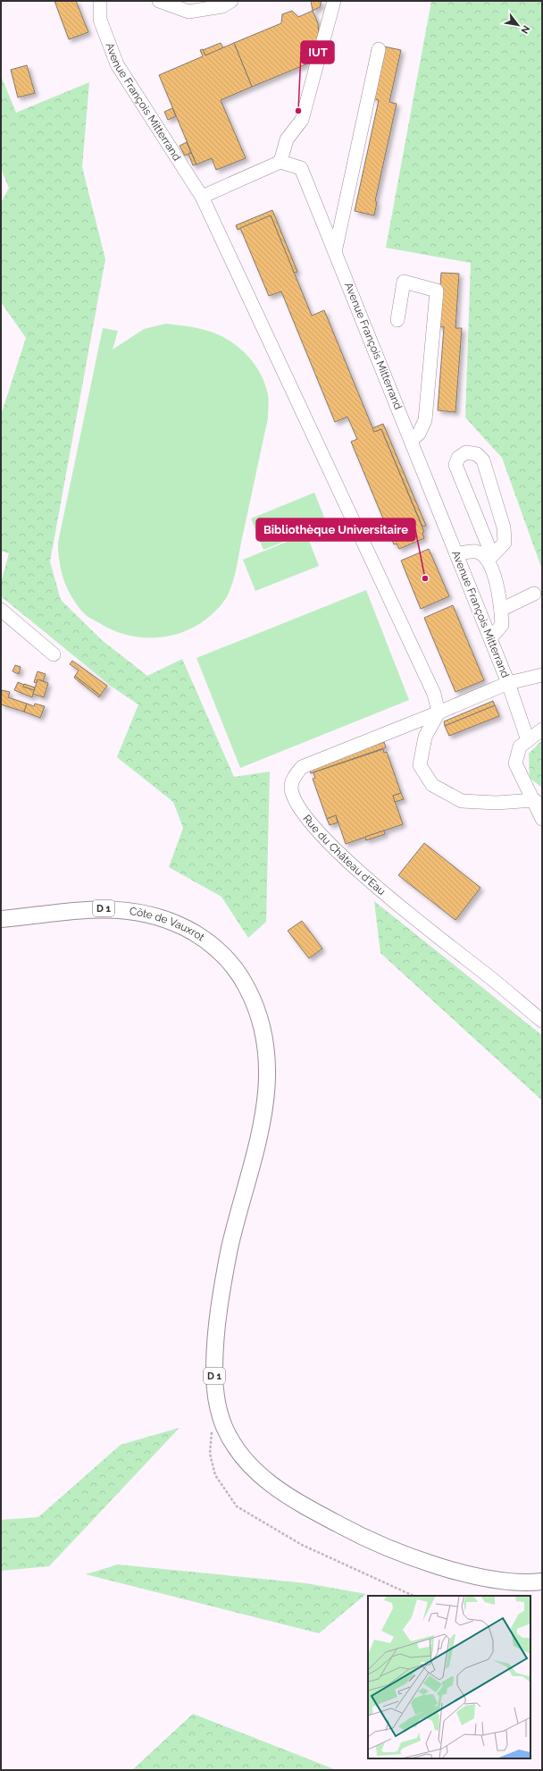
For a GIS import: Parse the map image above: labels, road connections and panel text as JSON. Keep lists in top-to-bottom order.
{
  "streets": {
    "main road": ["D 1", "Côte de Vauxrot"],
    "street": ["Avenue François Mitterrand", "Rue du Château d'Eau"]
  },
  "crossings": [
    ["Avenue François Mitterrand", "Rue du Château d'Eau"],
    ["D 1", "Côte de Vauxrot"]
  ],
  "places": ["IUT", "Bibliothèque Universitaire"],
  "north": "bottom right"
}
